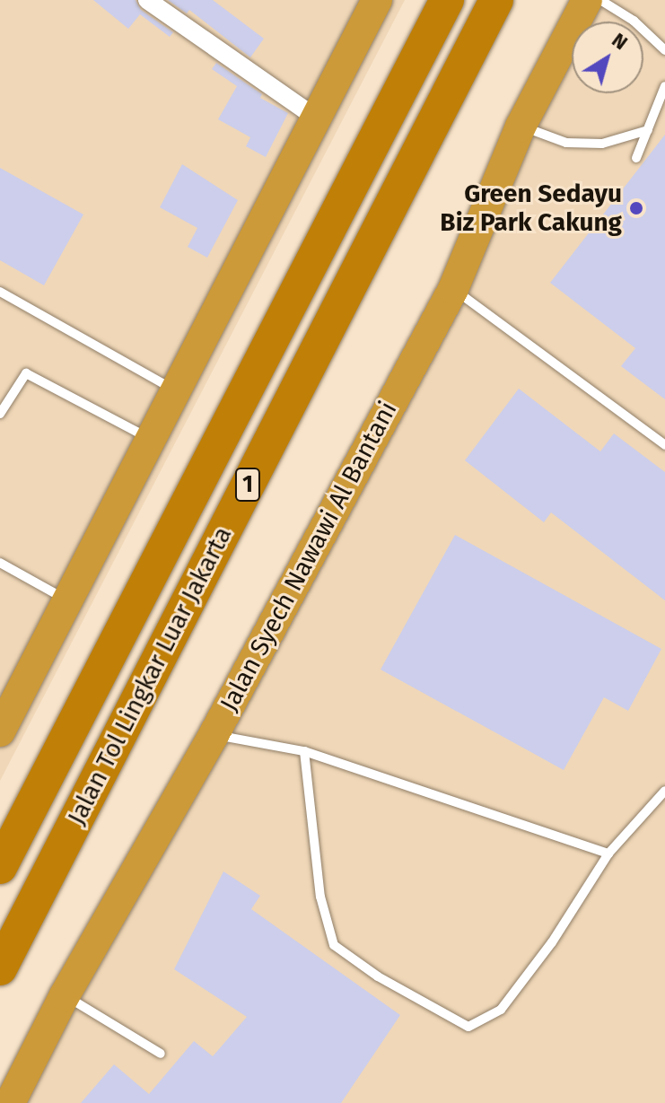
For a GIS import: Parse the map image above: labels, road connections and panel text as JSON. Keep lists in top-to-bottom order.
{
  "streets": {
    "highway": ["1", "Jalan Syech Nawawi Al Bantani", "Jalan Tol Lingkar Luar Jakarta"]
  },
  "places": ["Green Sedayu Biz Park Cakung"],
  "north": "top right"
}
